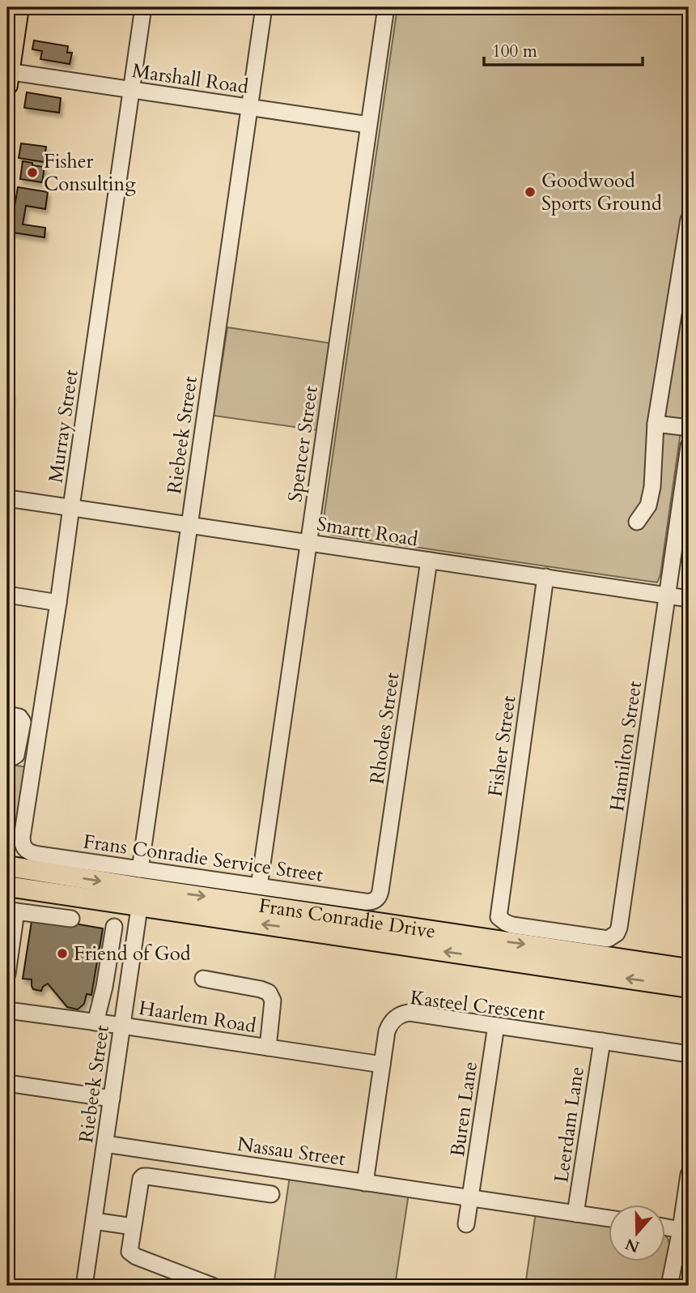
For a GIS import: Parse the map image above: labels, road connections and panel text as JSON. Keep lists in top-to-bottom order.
{
  "streets": {
    "main road": ["Frans Conradie Drive"],
    "street": [
      "Marshall Road",
      "Murray Street",
      "Riebeek Street",
      "Spencer Street",
      "Smartt Road",
      "Rhodes Street",
      "Fisher Street",
      "Hamilton Street",
      "Frans Conradie Service Street",
      "Kasteel Crescent",
      "Haarlem Road",
      "Buren Lane",
      "Leerdam Lane",
      "Nassau Street"
    ]
  },
  "crossings": [
    ["Marshall Road", "Murray Street"],
    ["Marshall Road", "Riebeek Street"],
    ["Marshall Road", "Spencer Street"],
    ["Murray Street", "Smartt Road"],
    ["Murray Street", "Frans Conradie Service Street"],
    ["Riebeek Street", "Smartt Road"],
    ["Riebeek Street", "Frans Conradie Service Street"],
    ["Riebeek Street", "Frans Conradie Drive"],
    ["Riebeek Street", "Haarlem Road"],
    ["Riebeek Street", "Nassau Street"],
    ["Spencer Street", "Smartt Road"],
    ["Spencer Street", "Frans Conradie Service Street"],
    ["Smartt Road", "Rhodes Street"],
    ["Smartt Road", "Fisher Street"],
    ["Smartt Road", "Hamilton Street"],
    ["Rhodes Street", "Frans Conradie Service Street"],
    ["Fisher Street", "Hamilton Street"],
    ["Frans Conradie Service Street", "Frans Conradie Drive"],
    ["Kasteel Crescent", "Haarlem Road"],
    ["Kasteel Crescent", "Buren Lane"],
    ["Kasteel Crescent", "Leerdam Lane"],
    ["Kasteel Crescent", "Nassau Street"],
    ["Buren Lane", "Nassau Street"],
    ["Leerdam Lane", "Nassau Street"]
  ],
  "places": ["Fisher Consulting", "Goodwood Sports Ground", "Friend of God"],
  "scale_bar": "100 m",
  "north": "bottom"
}
